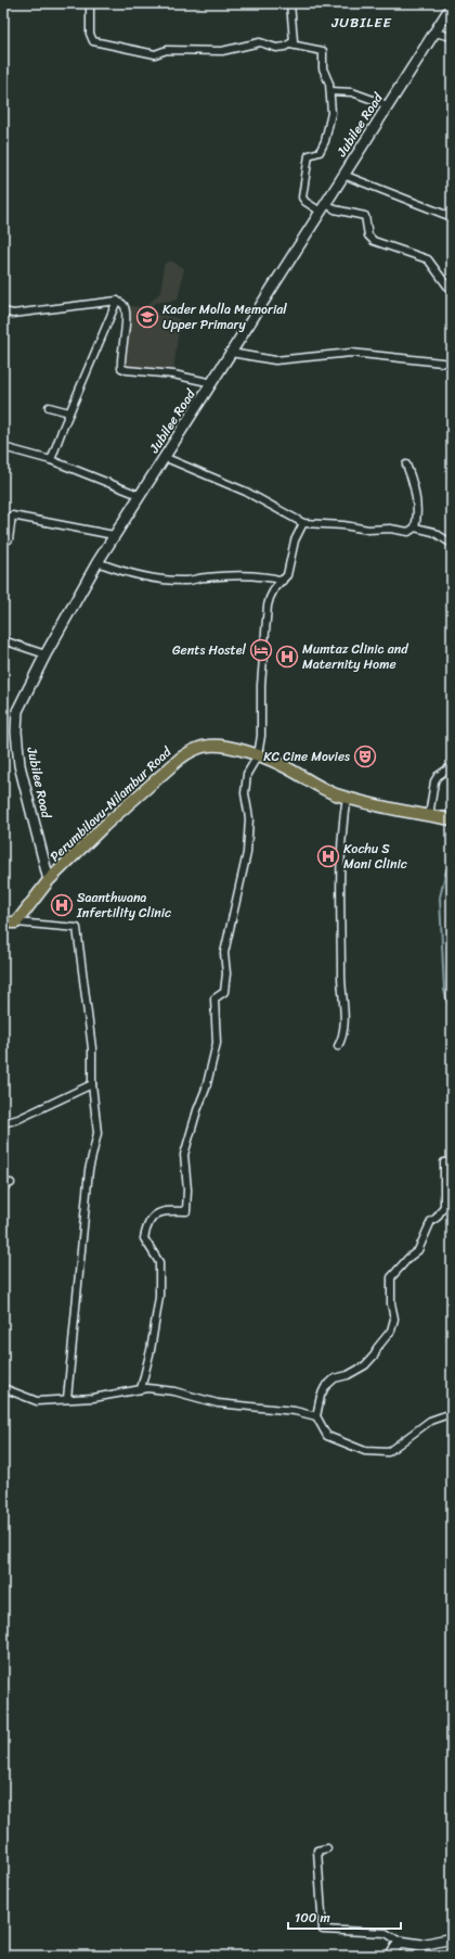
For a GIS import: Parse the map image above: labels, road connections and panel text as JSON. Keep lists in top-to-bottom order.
{
  "streets": {
    "main road": ["Jubilee Road", "Perumbilavu-Nilambur Road"]
  },
  "crossings": [
    ["Jubilee Road", "Perumbilavu-Nilambur Road"]
  ],
  "districts": ["JUBILEE"],
  "places": {
    "school or university": ["Kader Molla Memorial Upper Primary"],
    "hotel": ["Gents Hostel"],
    "hospital": ["Mumtaz Clinic and Maternity Home", "Kochu S Mani Clinic", "Saanthwana Infertility Clinic"],
    "theatre": ["KC Cine Movies"]
  },
  "scale_bar": "100 m"
}
